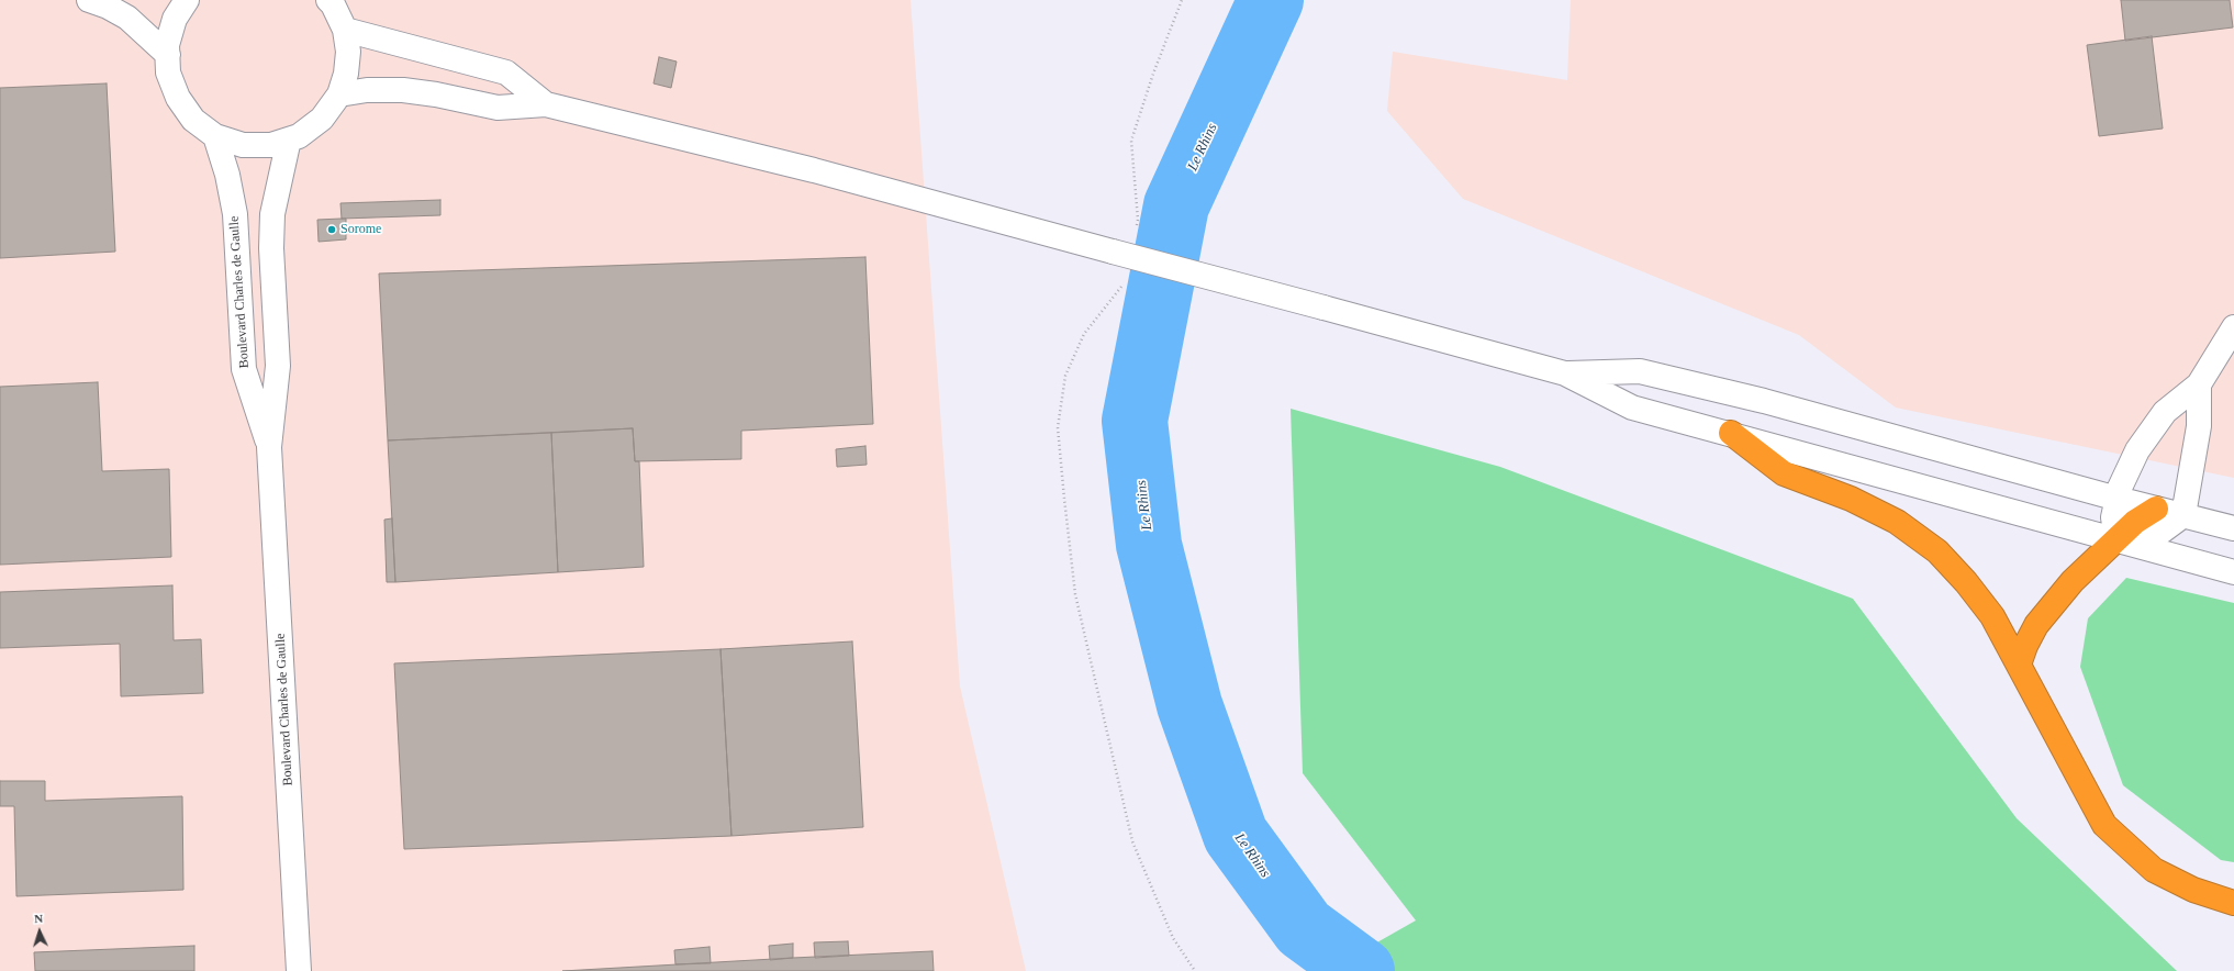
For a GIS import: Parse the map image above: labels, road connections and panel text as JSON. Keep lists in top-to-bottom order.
{
  "streets": {
    "street": ["Boulevard Charles de Gaulle"]
  },
  "water": ["Le Rhins"],
  "places": ["Sorome"],
  "north": "top"
}
